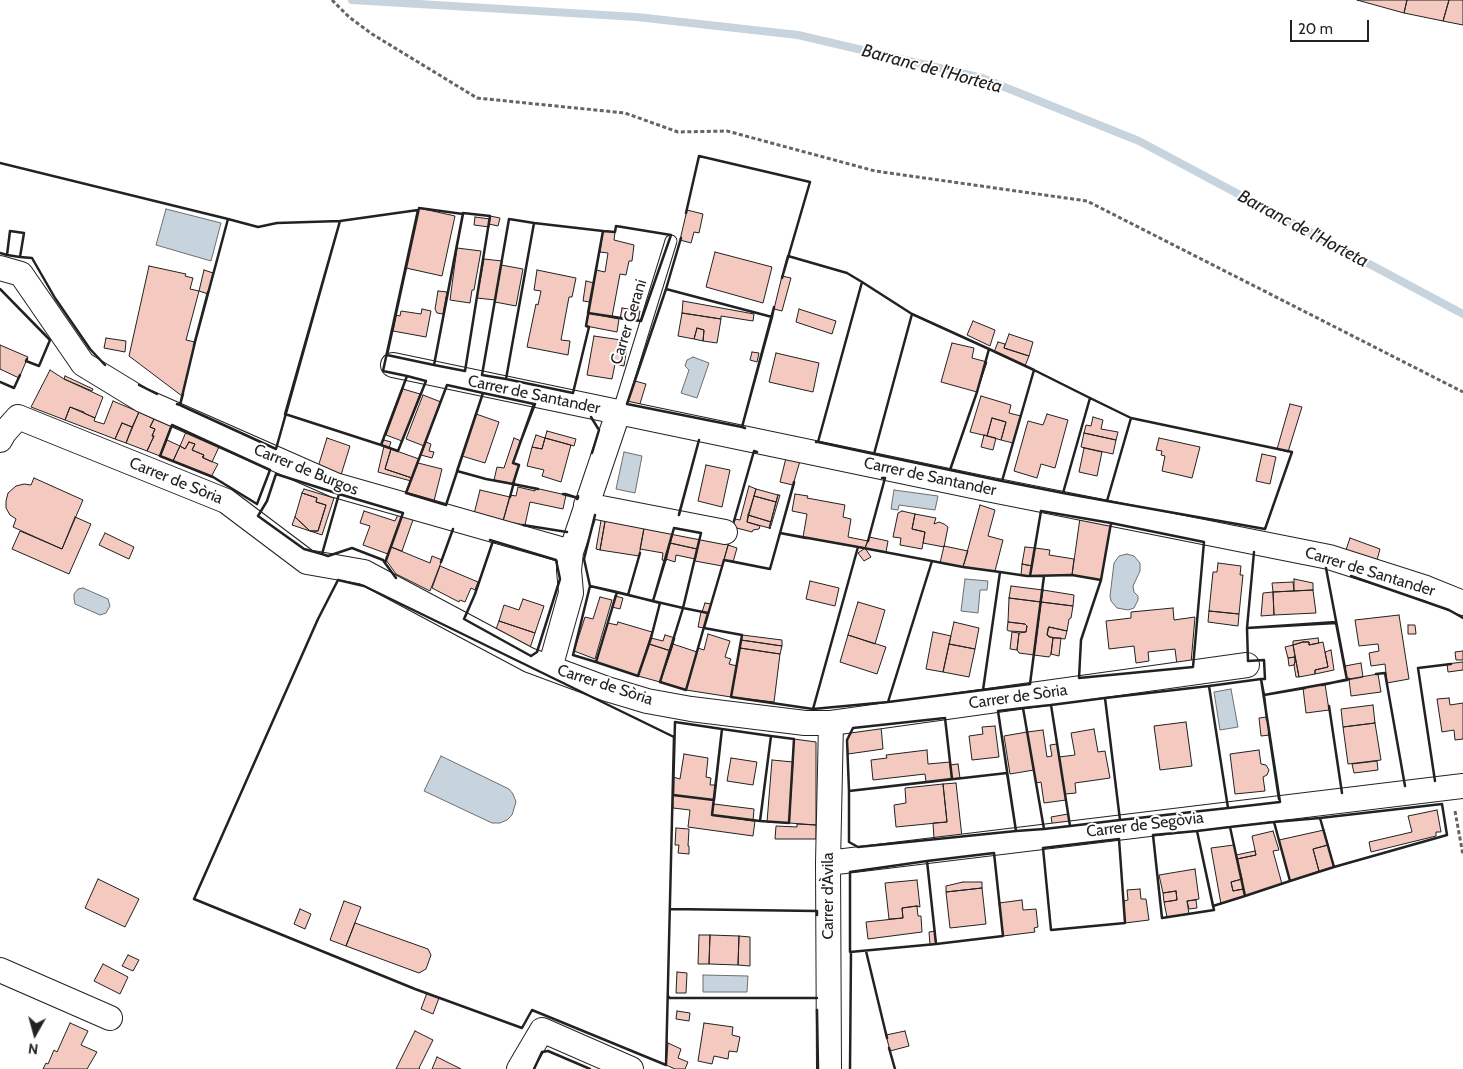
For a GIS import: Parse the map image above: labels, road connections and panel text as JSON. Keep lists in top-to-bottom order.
{
  "streets": {
    "street": [
      "Carrer de Santander",
      "Carrer de Burgos",
      "Carrer de Sòria",
      "Carrer de Segòvia",
      "Carrer d'Àvila"
    ],
    "lane": ["Carrer Gerani"]
  },
  "crossings": [
    ["Carrer Gerani", "Carrer de Santander"],
    ["Carrer de Sòria", "Carrer d'Àvila"],
    ["Carrer de Segòvia", "Carrer d'Àvila"]
  ],
  "water": ["Barranc de l'Horteta"],
  "scale_bar": "20 m",
  "north": "bottom"
}
